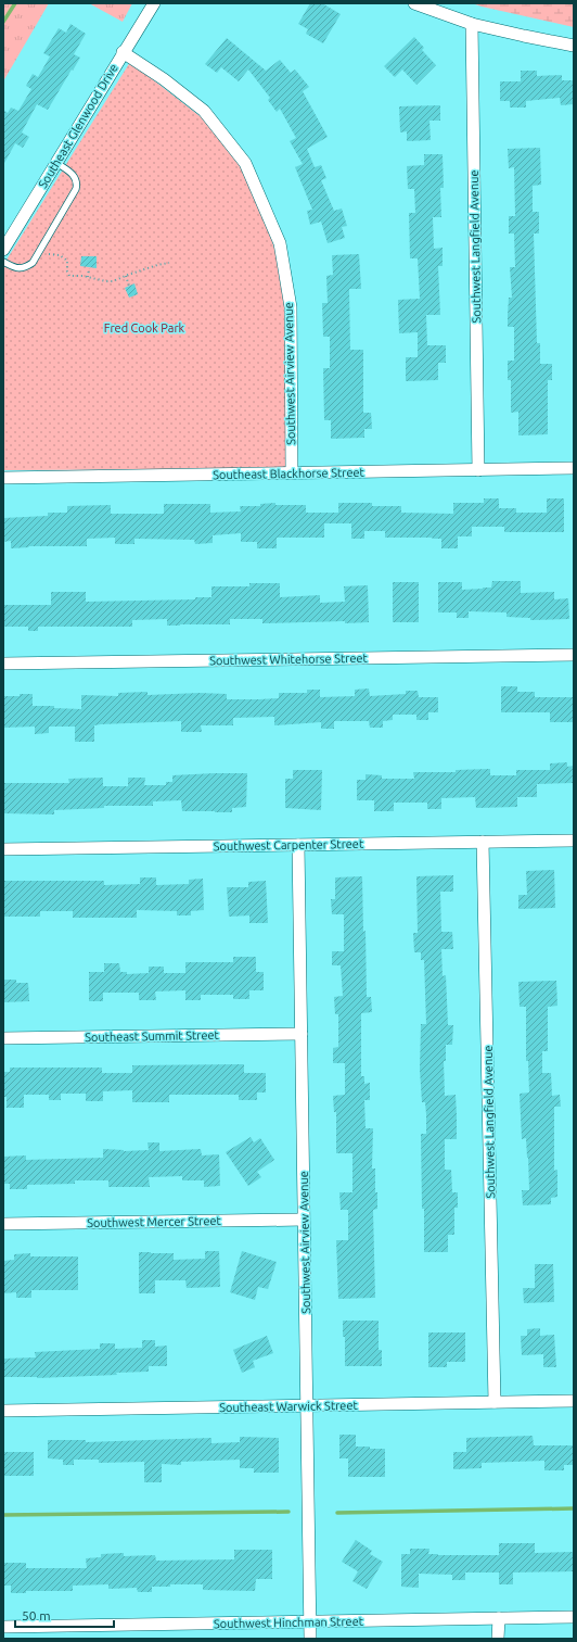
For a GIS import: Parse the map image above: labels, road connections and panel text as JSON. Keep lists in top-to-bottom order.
{
  "streets": {
    "street": [
      "Southeast Glenwood Drive",
      "Southwest Langfield Avenue",
      "Southwest Airview Avenue",
      "Southeast Blackhorse Street",
      "Southwest Whitehorse Street",
      "Southwest Carpenter Street",
      "Southeast Summit Street",
      "Southwest Mercer Street",
      "Southeast Warwick Street",
      "Southwest Hinchman Street"
    ]
  },
  "crossings": [
    ["Southeast Glenwood Drive", "Southwest Airview Avenue"],
    ["Southwest Langfield Avenue", "Southeast Blackhorse Street"],
    ["Southwest Langfield Avenue", "Southwest Carpenter Street"],
    ["Southwest Langfield Avenue", "Southeast Warwick Street"],
    ["Southwest Airview Avenue", "Southeast Blackhorse Street"],
    ["Southwest Airview Avenue", "Southwest Carpenter Street"],
    ["Southwest Airview Avenue", "Southeast Summit Street"],
    ["Southwest Airview Avenue", "Southwest Mercer Street"],
    ["Southwest Airview Avenue", "Southeast Warwick Street"],
    ["Southwest Airview Avenue", "Southwest Hinchman Street"]
  ],
  "parks": ["Fred Cook Park"],
  "scale_bar": "50 m"
}
